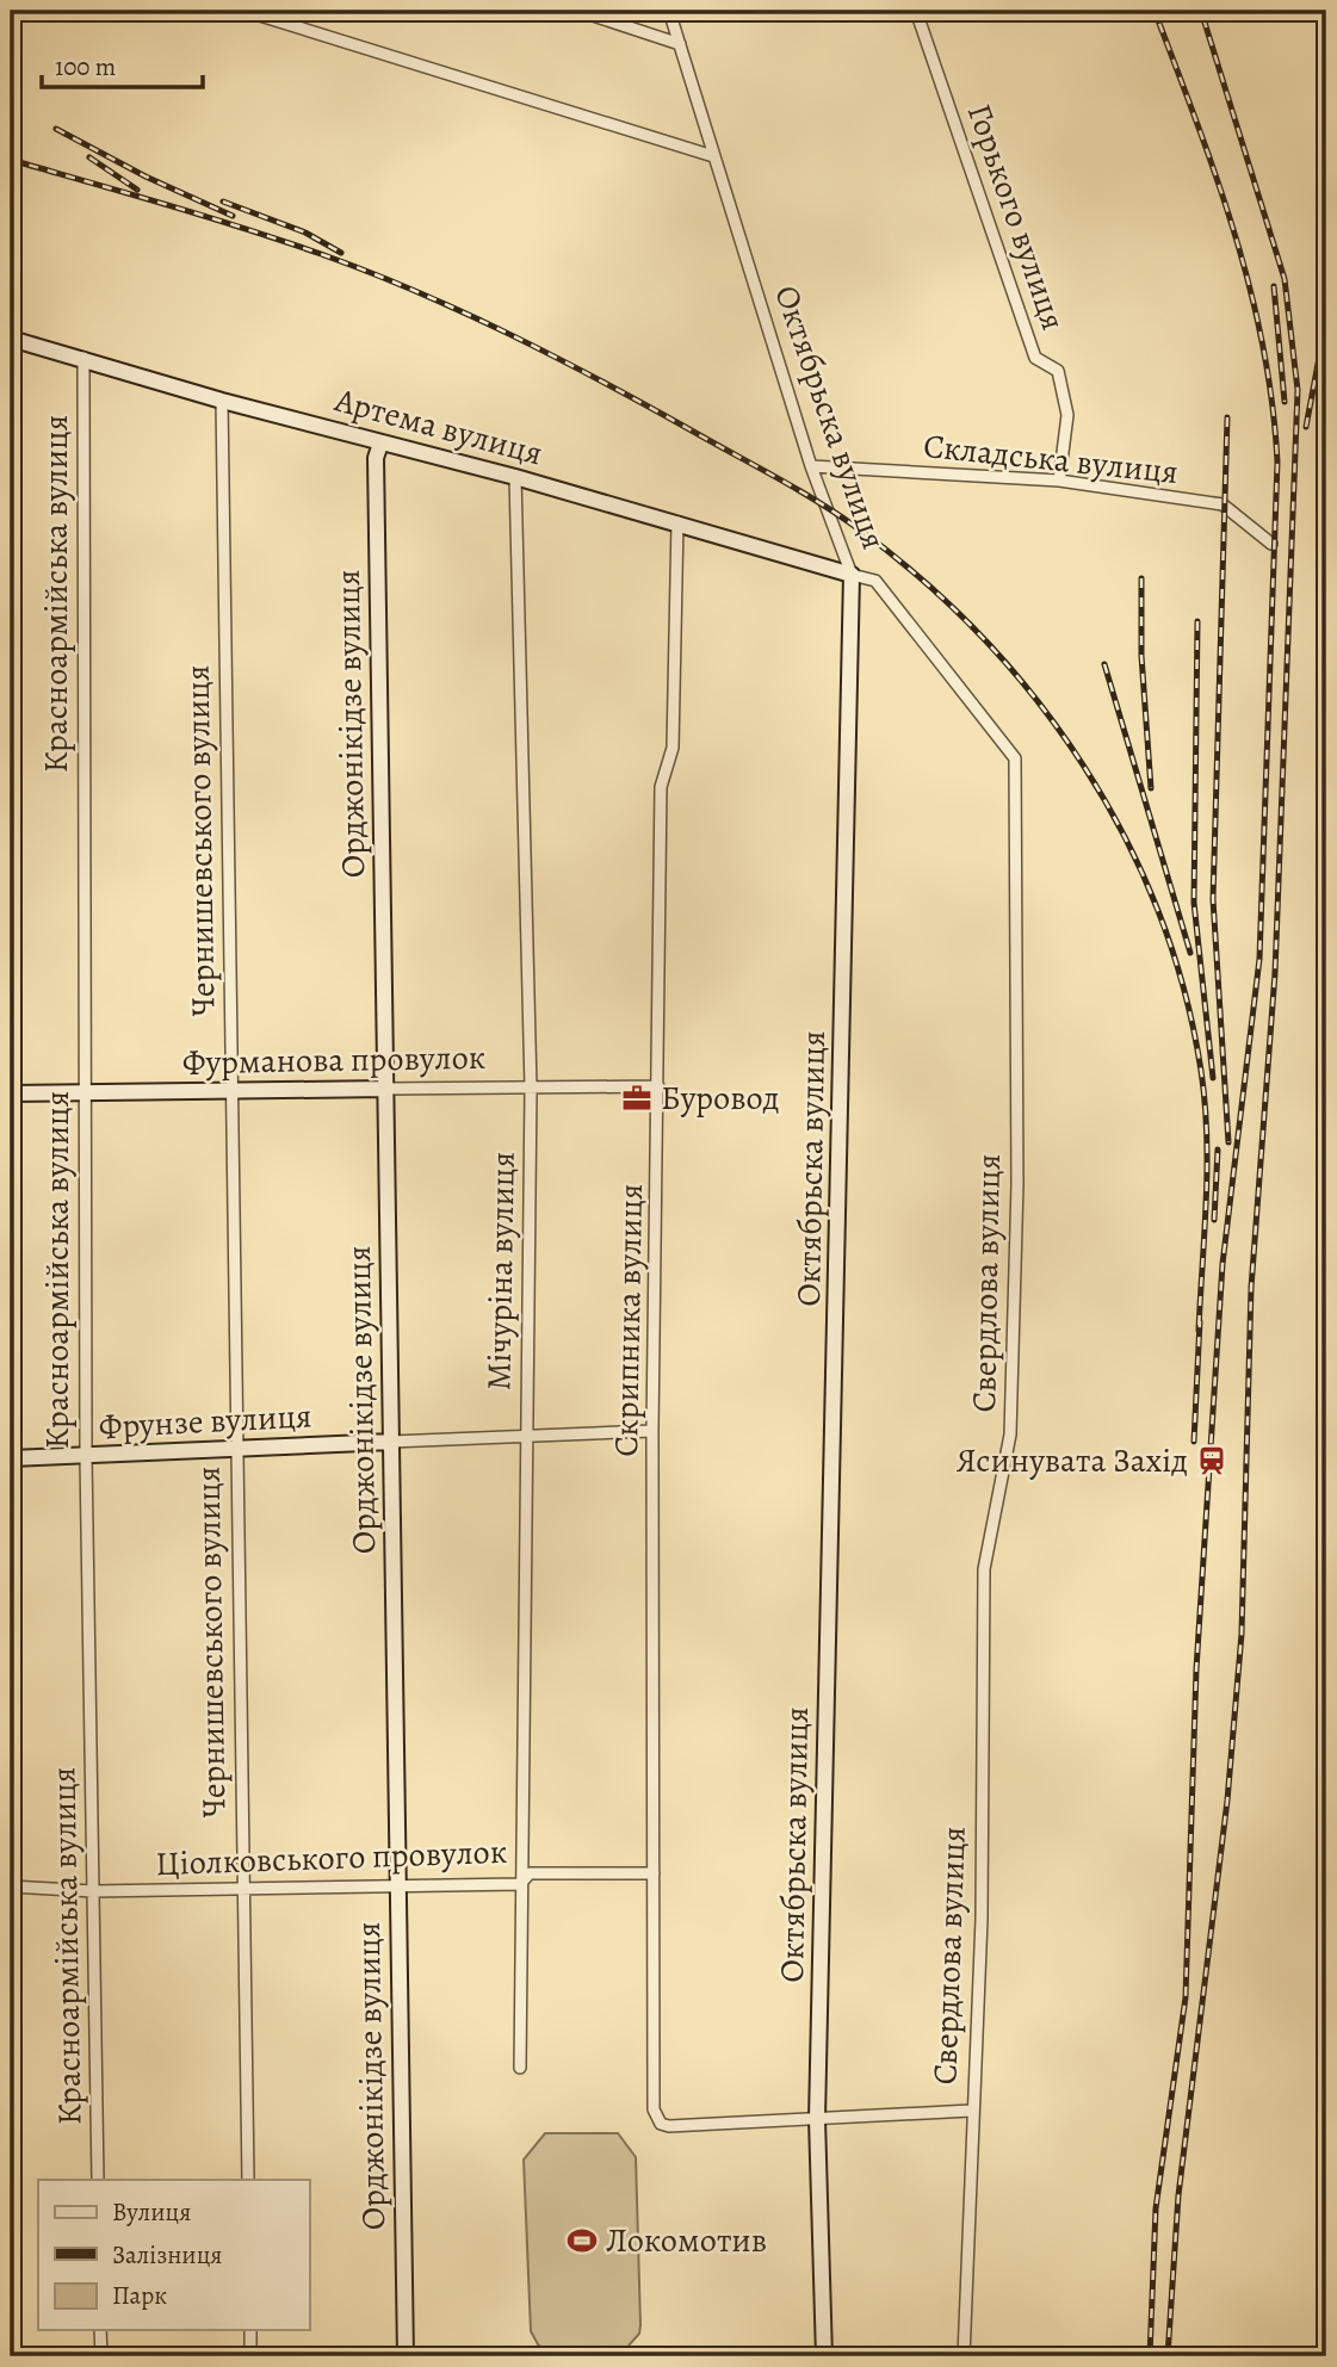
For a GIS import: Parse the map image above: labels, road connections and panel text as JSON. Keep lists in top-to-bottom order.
{
  "streets": {
    "main road": [
      "Октябрьска вулиця",
      "Артема вулиця",
      "Орджонікідзе вулиця",
      "Фурманова провулок",
      "Фрунзе вулиця"
    ],
    "street": [
      "Горького вулиця",
      "Складська вулиця",
      "Красноармійська вулиця",
      "Чернишевського вулиця",
      "Мічуріна вулиця",
      "Свердлова вулиця",
      "Скрипника вулиця",
      "Ціолковського провулок"
    ]
  },
  "crossings": [
    ["Горького вулиця", "Складська вулиця"],
    ["Октябрьска вулиця", "Артема вулиця"],
    ["Октябрьска вулиця", "Складська вулиця"],
    ["Октябрьска вулиця", "Свердлова вулиця"],
    ["Октябрьска вулиця", "Скрипника вулиця"],
    ["Артема вулиця", "Красноармійська вулиця"],
    ["Артема вулиця", "Орджонікідзе вулиця"],
    ["Артема вулиця", "Чернишевського вулиця"],
    ["Артема вулиця", "Мічуріна вулиця"],
    ["Артема вулиця", "Свердлова вулиця"],
    ["Артема вулиця", "Скрипника вулиця"],
    ["Красноармійська вулиця", "Фурманова провулок"],
    ["Красноармійська вулиця", "Фрунзе вулиця"],
    ["Красноармійська вулиця", "Ціолковського провулок"],
    ["Орджонікідзе вулиця", "Фурманова провулок"],
    ["Орджонікідзе вулиця", "Фрунзе вулиця"],
    ["Орджонікідзе вулиця", "Ціолковського провулок"],
    ["Чернишевського вулиця", "Фурманова провулок"],
    ["Чернишевського вулиця", "Фрунзе вулиця"],
    ["Чернишевського вулиця", "Ціолковського провулок"],
    ["Фурманова провулок", "Мічуріна вулиця"],
    ["Фурманова провулок", "Скрипника вулиця"],
    ["Мічуріна вулиця", "Фрунзе вулиця"],
    ["Мічуріна вулиця", "Ціолковського провулок"],
    ["Скрипника вулиця", "Фрунзе вулиця"],
    ["Скрипника вулиця", "Ціолковського провулок"]
  ],
  "places": {
    "office": ["Буровод"],
    "station": ["Ясинувата Захід"],
    "sports": ["Локомотив"]
  },
  "legend": ["Вулиця", "Залізниця", "Парк"],
  "scale_bar": "100 m"
}
